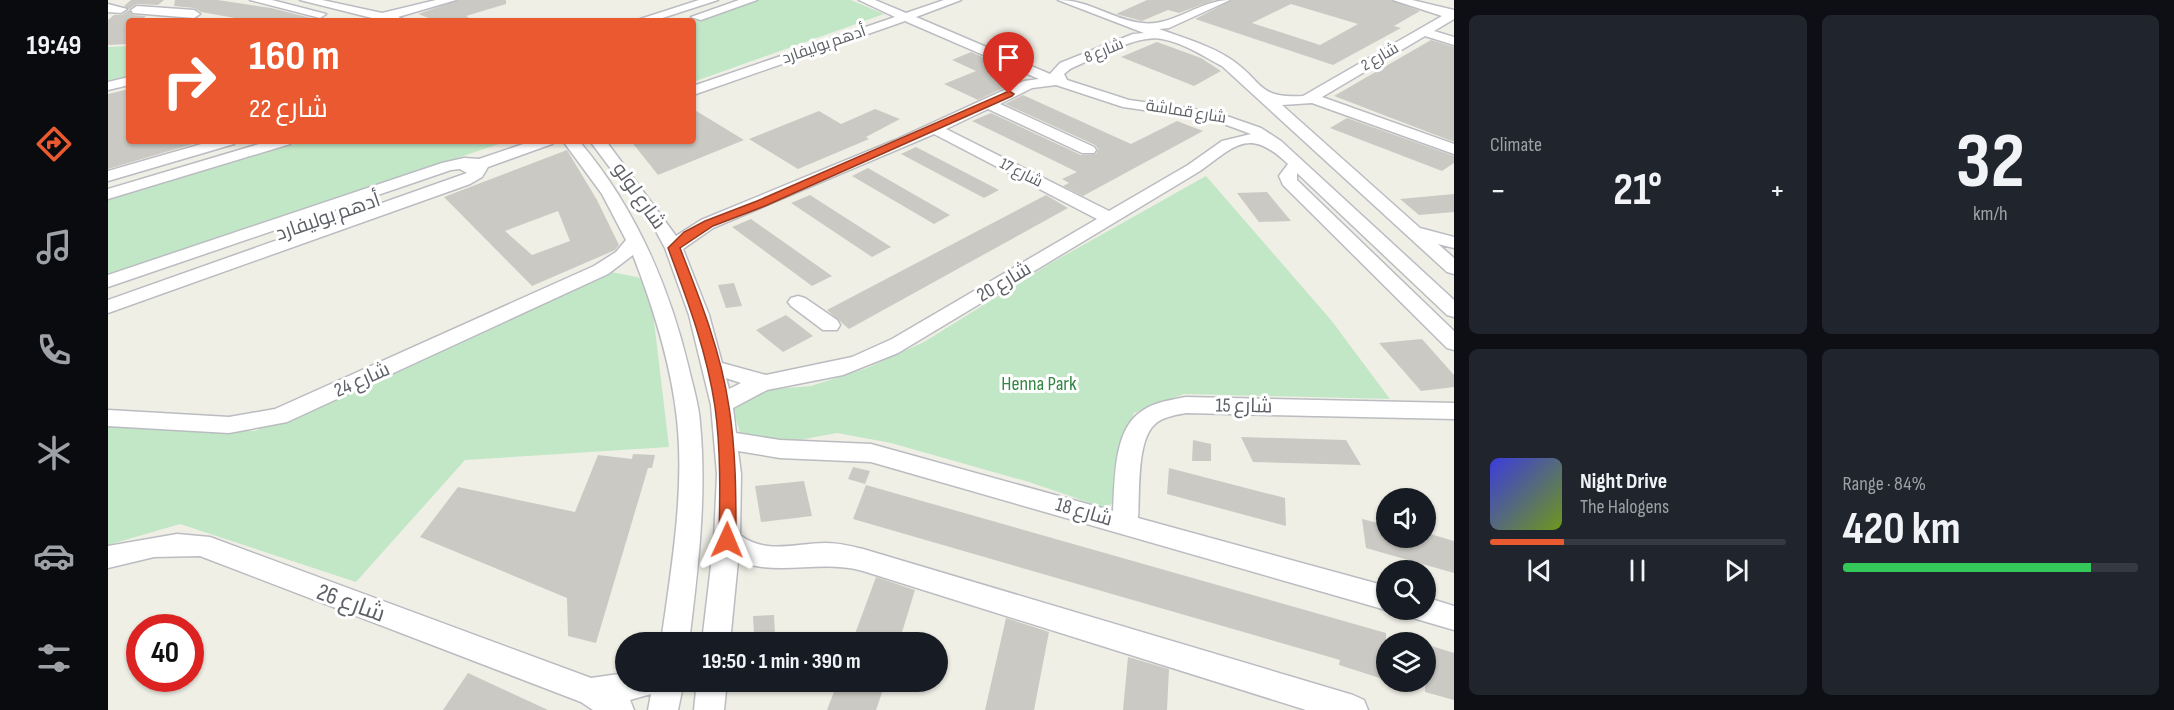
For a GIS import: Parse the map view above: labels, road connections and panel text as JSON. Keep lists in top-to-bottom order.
{
  "streets": {
    "street": [
      "أدهم بوليفارد",
      "شارع 8",
      "شارع 2",
      "شارع قماشة",
      "شارع 17",
      "شارع لولو",
      "شارع 20",
      "شارع 24",
      "شارع 15",
      "شارع 18",
      "شارع 26"
    ]
  },
  "crossings": [
    ["أدهم بوليفارد", "شارع قماشة"],
    ["شارع 8", "شارع قماشة"],
    ["شارع 17", "شارع 20"],
    ["شارع لولو", "شارع 20"],
    ["شارع لولو", "شارع 24"],
    ["شارع لولو", "شارع 18"],
    ["شارع 15", "شارع 18"]
  ],
  "parks": ["Henna Park"],
  "page": {
    "tabs": "19:49",
    "tile": [
      "Climate",
      ["32", "km/h"],
      ["Range · 84%", "420 km"]
    ],
    "turn": ["160 m", "شارع 22"],
    "heat": ["−", "21°", "+"],
    "song": ["Night Drive", "The Halogens"],
    "limit": "40",
    "trip": "19:50 · 1 min · 390 m"
  }
}
